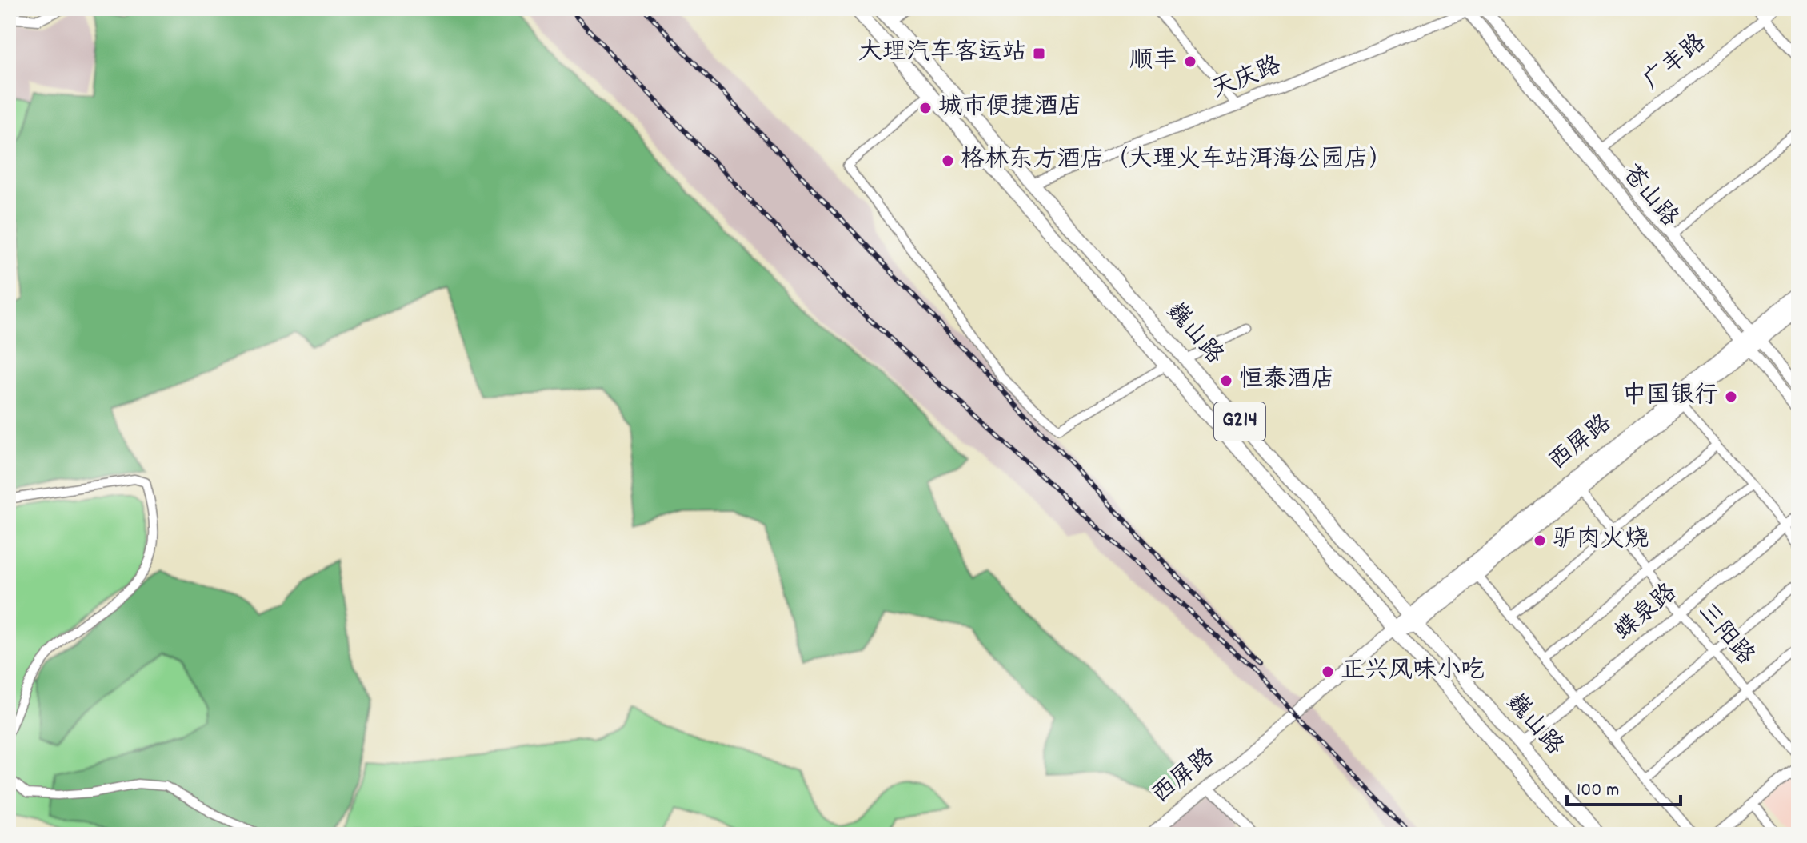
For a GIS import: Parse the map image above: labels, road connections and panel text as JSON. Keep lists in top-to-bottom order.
{
  "streets": {
    "main road": [
      "苍山路",
      "巍山路",
      "G214",
      "西屏路"
    ],
    "street": [
      "广丰路",
      "天庆路",
      "蝶泉路",
      "三阳路"
    ]
  },
  "crossings": [
    ["广丰路", "苍山路"],
    ["天庆路", "苍山路"],
    ["天庆路", "巍山路"],
    ["苍山路", "西屏路"],
    ["巍山路", "西屏路"],
    ["巍山路", "蝶泉路"],
    ["西屏路", "三阳路"],
    ["蝶泉路", "三阳路"]
  ],
  "places": {
    "transit": ["大理汽车客运站"],
    "other": [
      "顺丰",
      "城市便捷酒店",
      "格林东方酒店（大理火车站洱海公园店）",
      "恒泰酒店",
      "中国银行",
      "驴肉火烧",
      "正兴风味小吃"
    ]
  },
  "scale_bar": "100 m"
}
